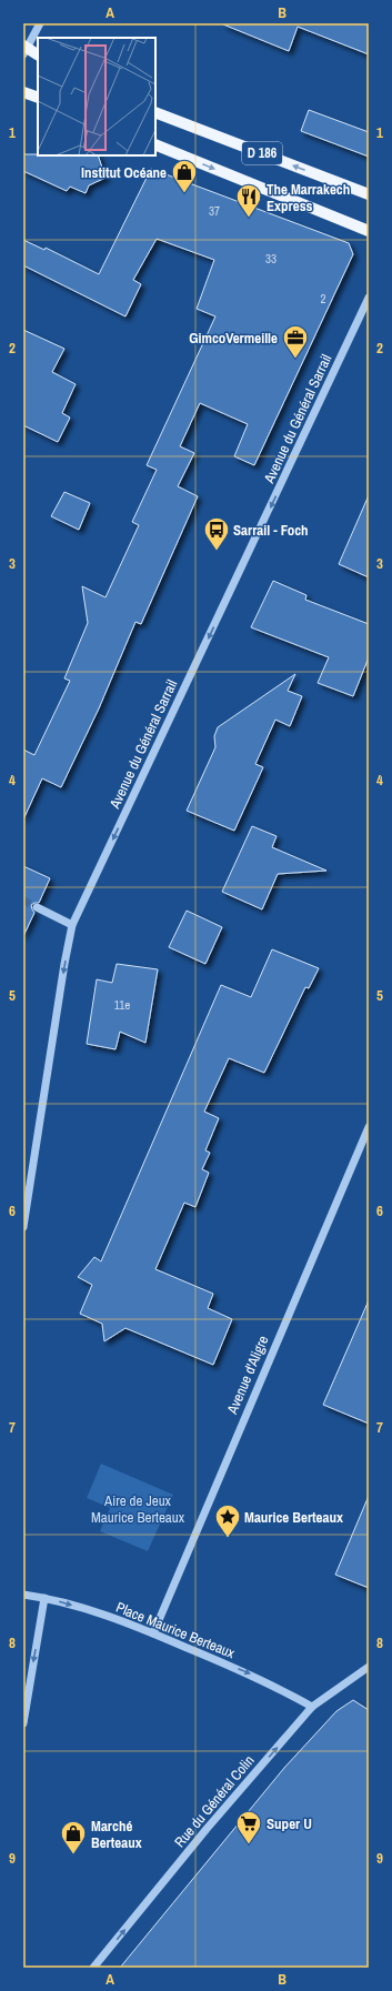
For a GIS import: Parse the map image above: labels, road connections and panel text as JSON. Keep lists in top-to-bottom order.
{
  "streets": {
    "main road": ["D 186"],
    "street": [
      "Avenue du Général Sarrail",
      "Avenue d'Aligre",
      "Place Maurice Berteaux",
      "Rue du Général Colin"
    ]
  },
  "crossings": [
    ["Avenue d'Aligre", "Place Maurice Berteaux"],
    ["Place Maurice Berteaux", "Rue du Général Colin"]
  ],
  "one_way": ["Avenue du Général Sarrail", "Place Maurice Berteaux", "Rue du Général Colin"],
  "parks": ["Aire de Jeux Maurice Berteaux"],
  "places": {
    "shop": ["Institut Océane", "Marché Berteaux"],
    "restaurant": ["The Marrakech Express"],
    "office": ["GimcoVermeille"],
    "bus stop": ["Sarrail - Foch"],
    "place": ["Maurice Berteaux"],
    "supermarket": ["Super U"]
  },
  "house_numbers": [
    "37",
    "33",
    "2",
    "11e"
  ],
  "grid": {
    "columns": ["A", "B"],
    "rows": [
      "1",
      "2",
      "3",
      "4",
      "5",
      "6",
      "7",
      "8",
      "9"
    ]
  }
}
